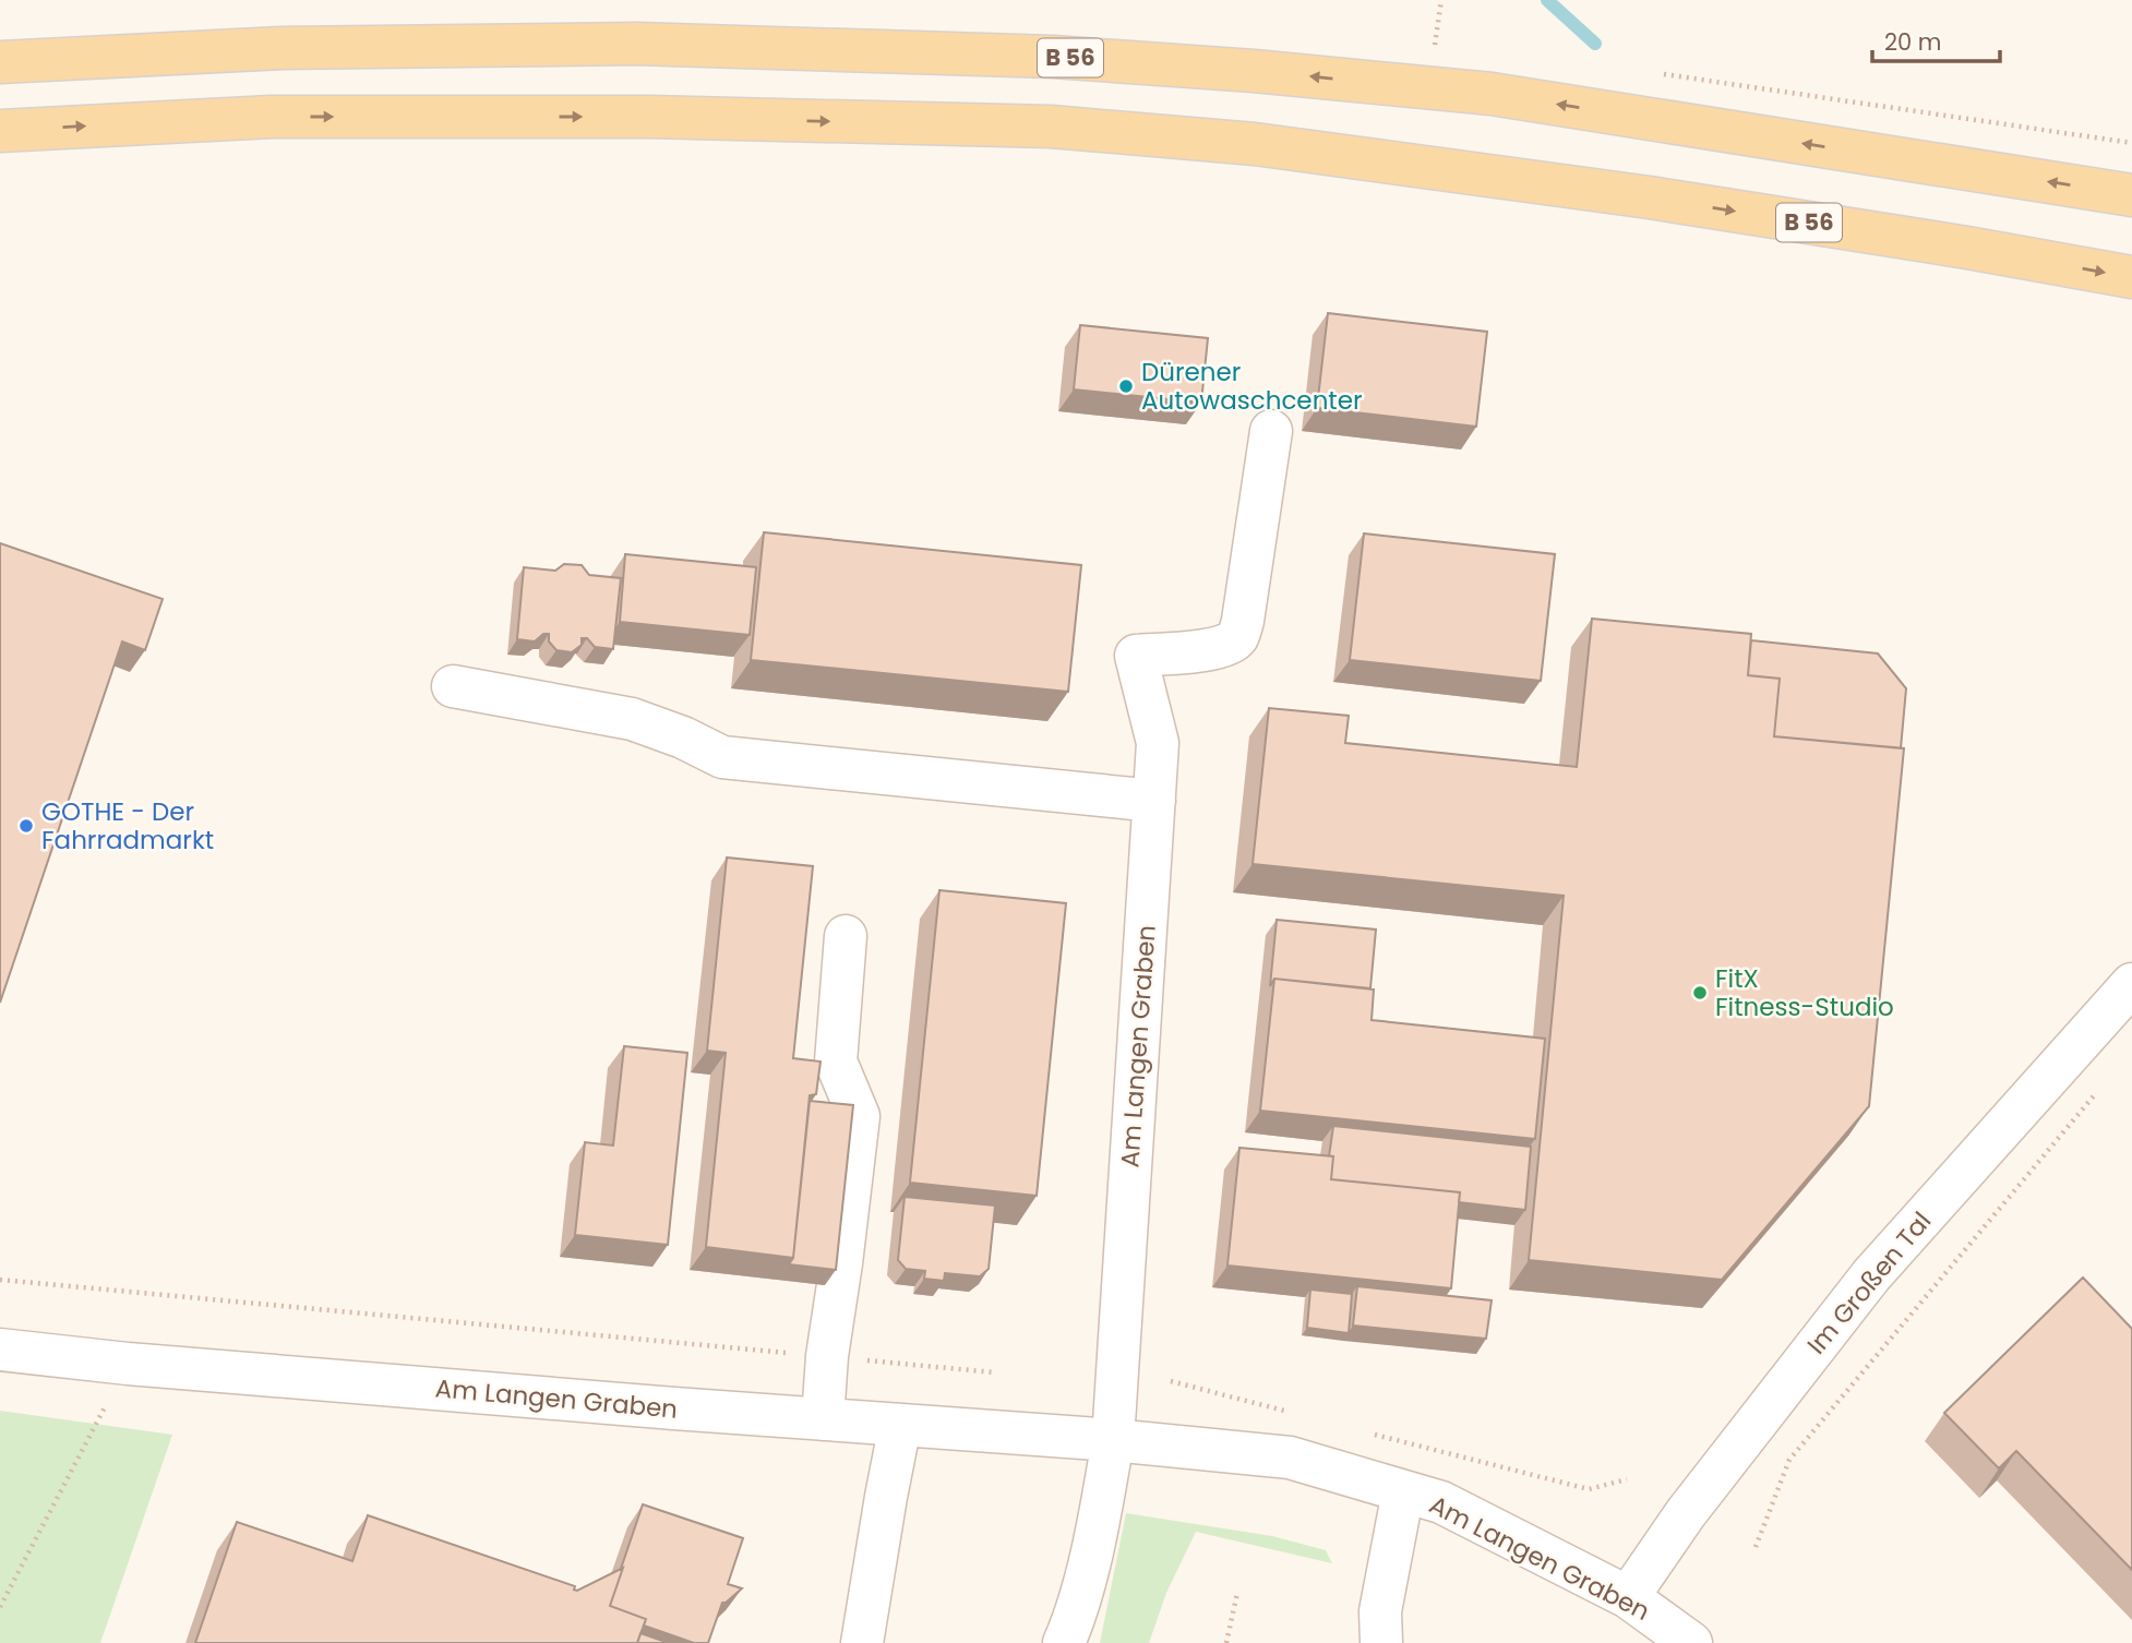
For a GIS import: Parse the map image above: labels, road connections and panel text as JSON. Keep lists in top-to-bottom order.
{
  "streets": {
    "main road": ["B 56"],
    "street": ["Am Langen Graben", "Im Großen Tal"]
  },
  "crossings": [
    ["Am Langen Graben", "Im Großen Tal"]
  ],
  "places": ["Dürener Autowaschcenter", "GOTHE - Der Fahrradmarkt", "FitX Fitness-Studio"],
  "scale_bar": "20 m"
}
